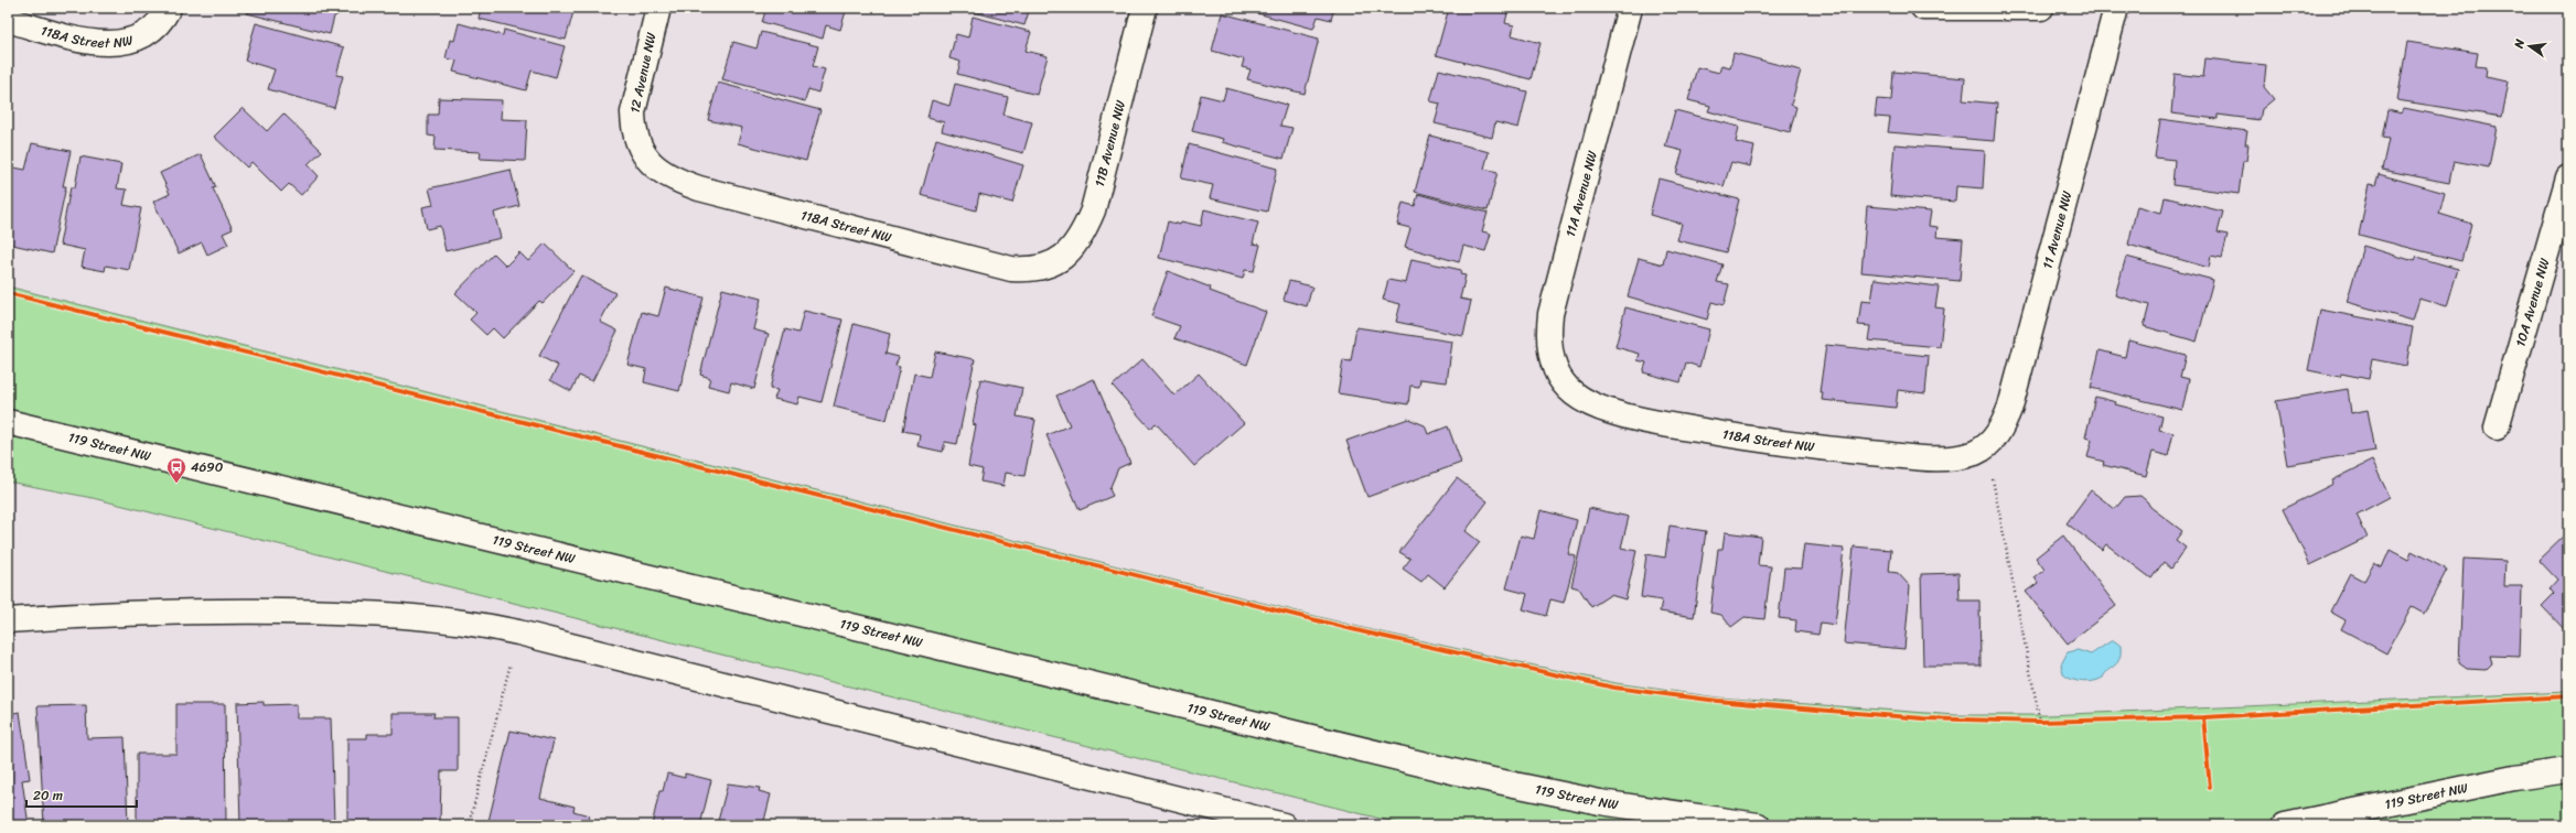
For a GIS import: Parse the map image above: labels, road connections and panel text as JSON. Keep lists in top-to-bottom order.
{
  "streets": {
    "street": [
      "118A Street NW",
      "12 Avenue NW",
      "11B Avenue NW",
      "11A Avenue NW",
      "11 Avenue NW",
      "10A Avenue NW",
      "119 Street NW"
    ]
  },
  "crossings": [
    ["118A Street NW", "12 Avenue NW"],
    ["118A Street NW", "11B Avenue NW"],
    ["118A Street NW", "11A Avenue NW"],
    ["118A Street NW", "11 Avenue NW"]
  ],
  "places": {
    "bus stop": ["4690"]
  },
  "scale_bar": "20 m",
  "north": "left"
}
